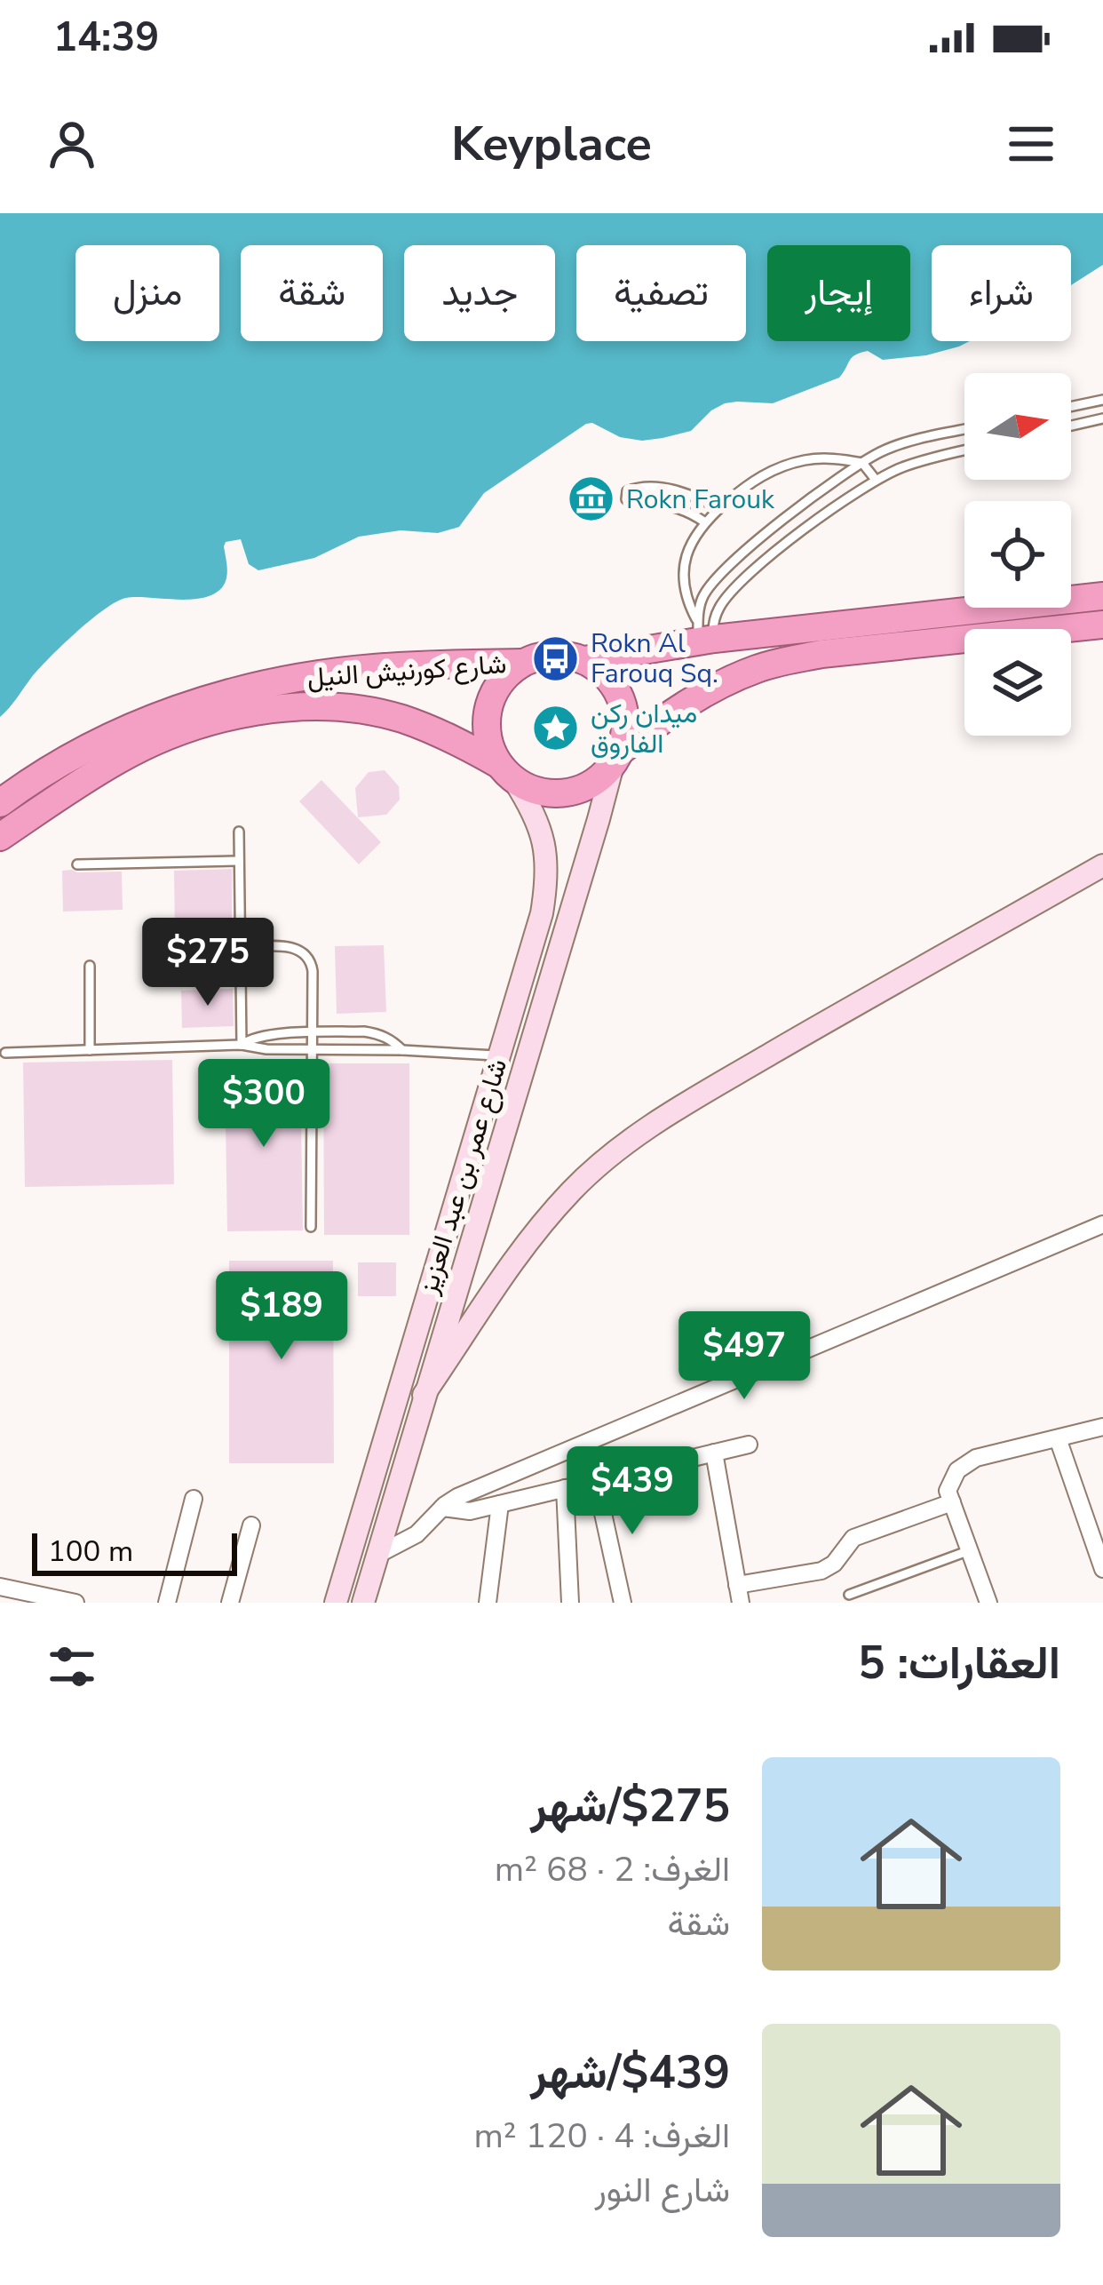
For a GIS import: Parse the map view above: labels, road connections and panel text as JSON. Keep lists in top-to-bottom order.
{
  "streets": {
    "highway": ["شارع كورنيش النيل"],
    "main road": ["شارع عمر بن عبد العزيز"]
  },
  "crossings": [
    ["شارع كورنيش النيل", "شارع عمر بن عبد العزيز"]
  ],
  "places": {
    "museum": ["Rokn Farouk"],
    "bus stop": ["Rokn Al Farouq Sq."],
    "place": ["ميدان ركن الفاروق"]
  },
  "scale_bar": "100 m",
  "north": "right",
  "page": {
    "status": "14:39",
    "header": "Keyplace",
    "chip": [
      "شراء",
      "إيجار",
      "تصفية",
      "جديد",
      "شقة",
      "منزل"
    ],
    "price": [
      "$275",
      "$300",
      "$189",
      "$497",
      "$439"
    ],
    "scale": "100 m",
    "heading": "العقارات: 5",
    "list": [
      {
        "name": "$275/شهر",
        "note": "الغرف: 2 · 68 m² · شقة"
      },
      {
        "name": "$439/شهر",
        "note": "الغرف: 4 · 120 m² · شارع النور"
      }
    ]
  }
}
